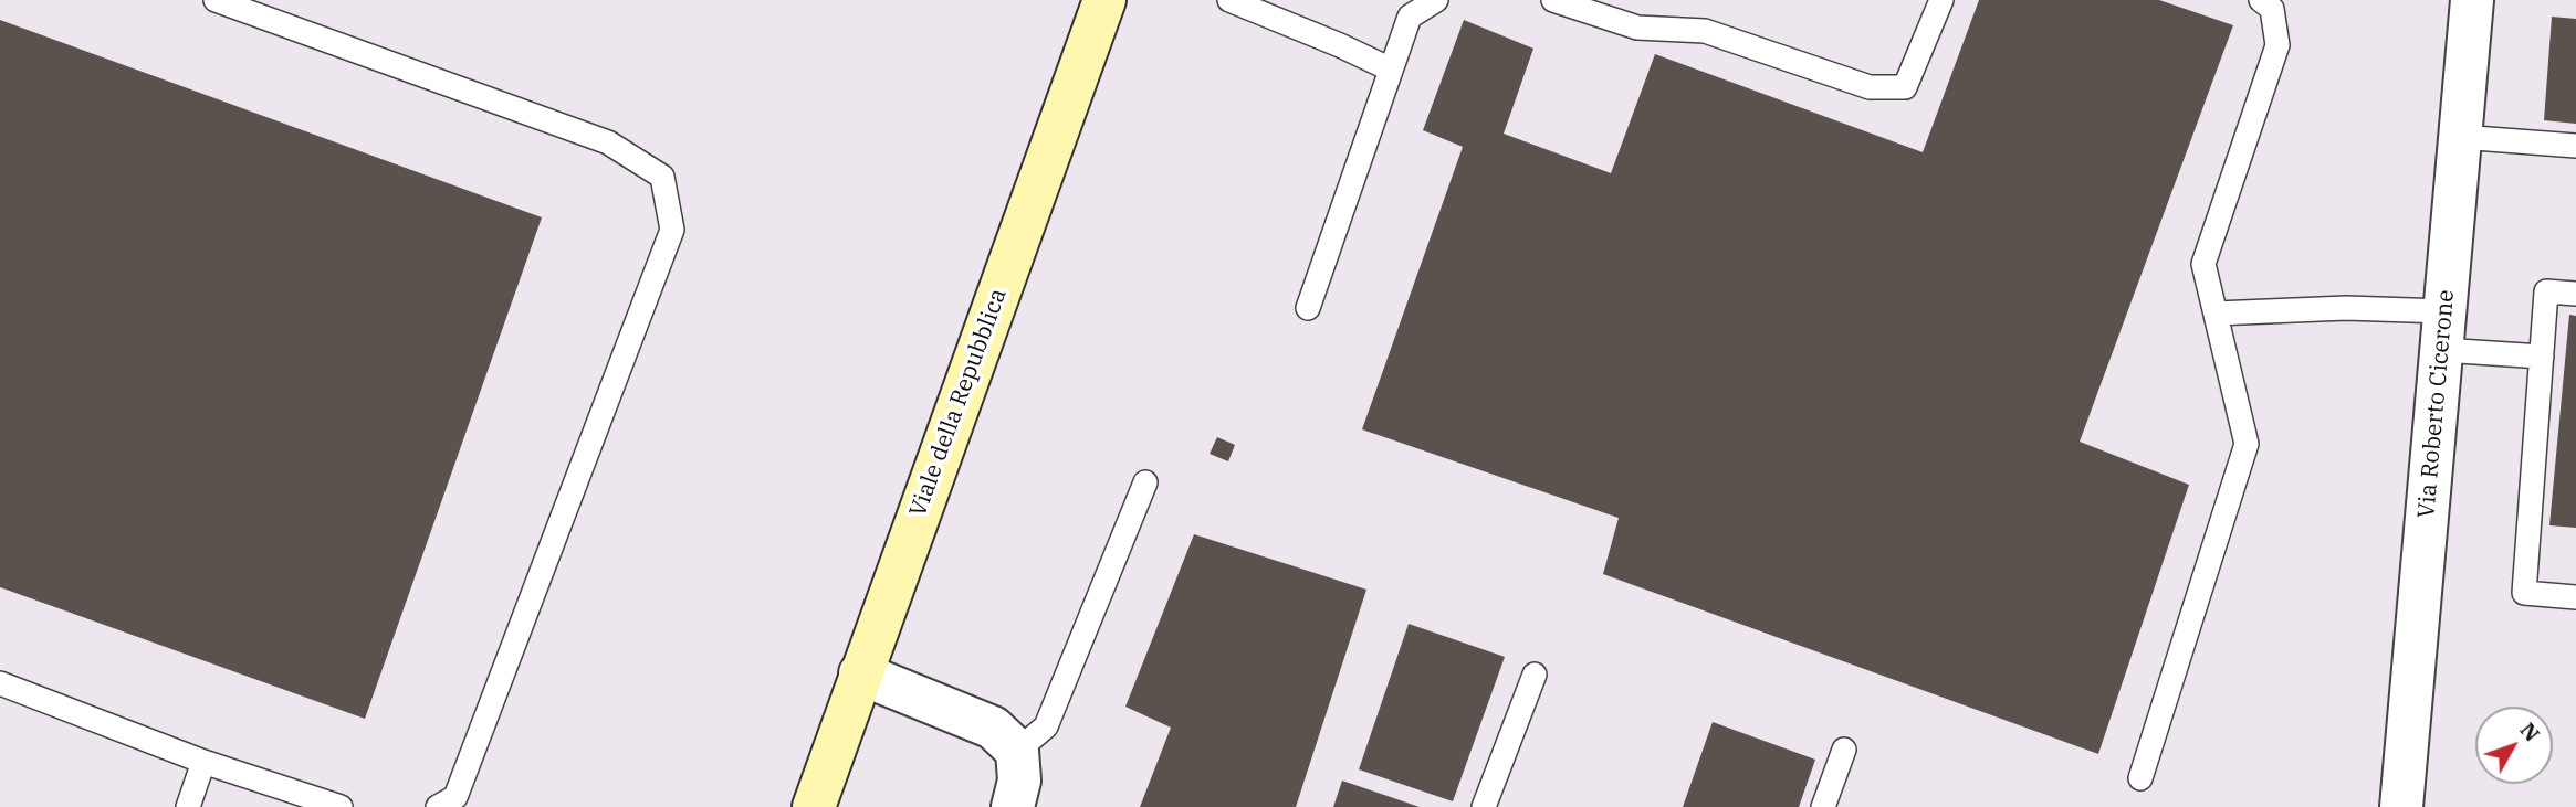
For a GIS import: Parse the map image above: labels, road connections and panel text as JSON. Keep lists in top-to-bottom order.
{
  "streets": {
    "main road": ["Viale della Repubblica"],
    "street": ["Via Roberto Cicerone"]
  },
  "north": "top right"
}
